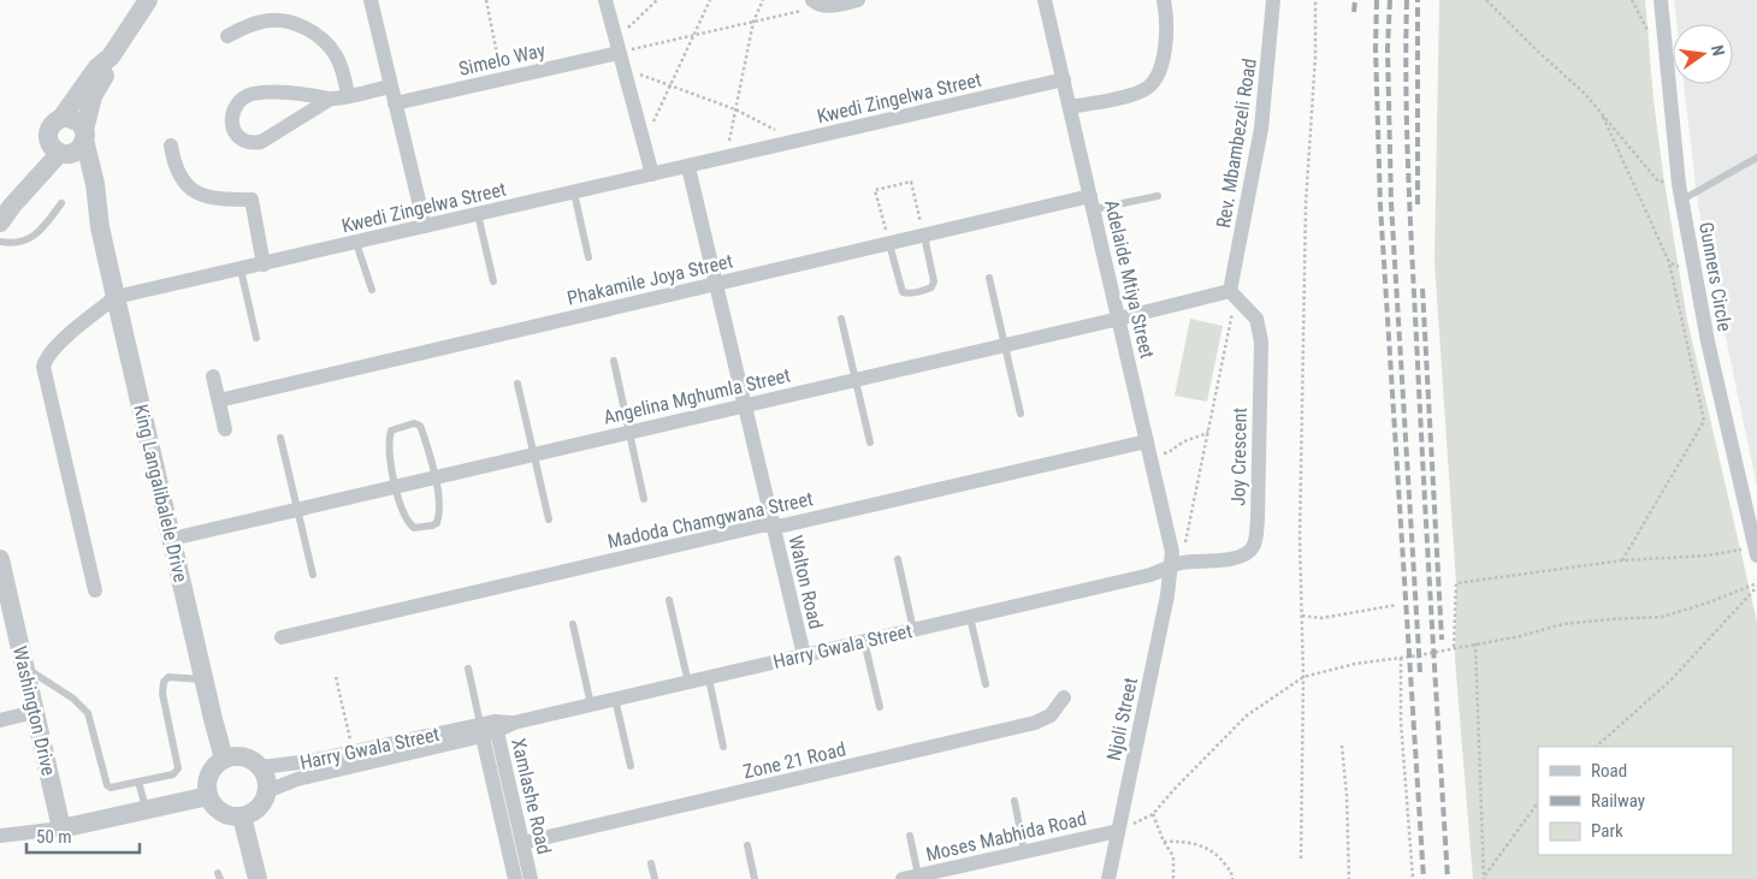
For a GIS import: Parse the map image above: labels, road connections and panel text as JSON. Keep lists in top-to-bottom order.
{
  "streets": {
    "street": [
      "Simelo Way",
      "Kwedi Zingelwa Street",
      "Rev. Mbambezeli Road",
      "Gunners Circle",
      "Phakamile Joya Street",
      "Adelaide Mtiya Street",
      "Angelina Mghumla Street",
      "Joy Crescent",
      "King Langalibalele Drive",
      "Madoda Chamgwana Street",
      "Walton Road",
      "Harry Gwala Street",
      "Washington Drive",
      "Njoli Street",
      "Zone 21 Road",
      "Xamlashe Road",
      "Moses Mabhida Road"
    ]
  },
  "crossings": [
    ["Kwedi Zingelwa Street", "Adelaide Mtiya Street"],
    ["Kwedi Zingelwa Street", "King Langalibalele Drive"],
    ["Kwedi Zingelwa Street", "Walton Road"],
    ["Rev. Mbambezeli Road", "Angelina Mghumla Street"],
    ["Rev. Mbambezeli Road", "Joy Crescent"],
    ["Phakamile Joya Street", "Adelaide Mtiya Street"],
    ["Phakamile Joya Street", "Walton Road"],
    ["Adelaide Mtiya Street", "Angelina Mghumla Street"],
    ["Adelaide Mtiya Street", "Joy Crescent"],
    ["Adelaide Mtiya Street", "Madoda Chamgwana Street"],
    ["Adelaide Mtiya Street", "Harry Gwala Street"],
    ["Adelaide Mtiya Street", "Njoli Street"],
    ["Angelina Mghumla Street", "Joy Crescent"],
    ["Angelina Mghumla Street", "King Langalibalele Drive"],
    ["Angelina Mghumla Street", "Walton Road"],
    ["Joy Crescent", "Harry Gwala Street"],
    ["Joy Crescent", "Njoli Street"],
    ["King Langalibalele Drive", "Harry Gwala Street"],
    ["Madoda Chamgwana Street", "Walton Road"],
    ["Walton Road", "Harry Gwala Street"],
    ["Harry Gwala Street", "Njoli Street"],
    ["Harry Gwala Street", "Xamlashe Road"],
    ["Njoli Street", "Moses Mabhida Road"],
    ["Zone 21 Road", "Xamlashe Road"]
  ],
  "legend": ["Road", "Railway", "Park"],
  "scale_bar": "50 m",
  "north": "right"
}
